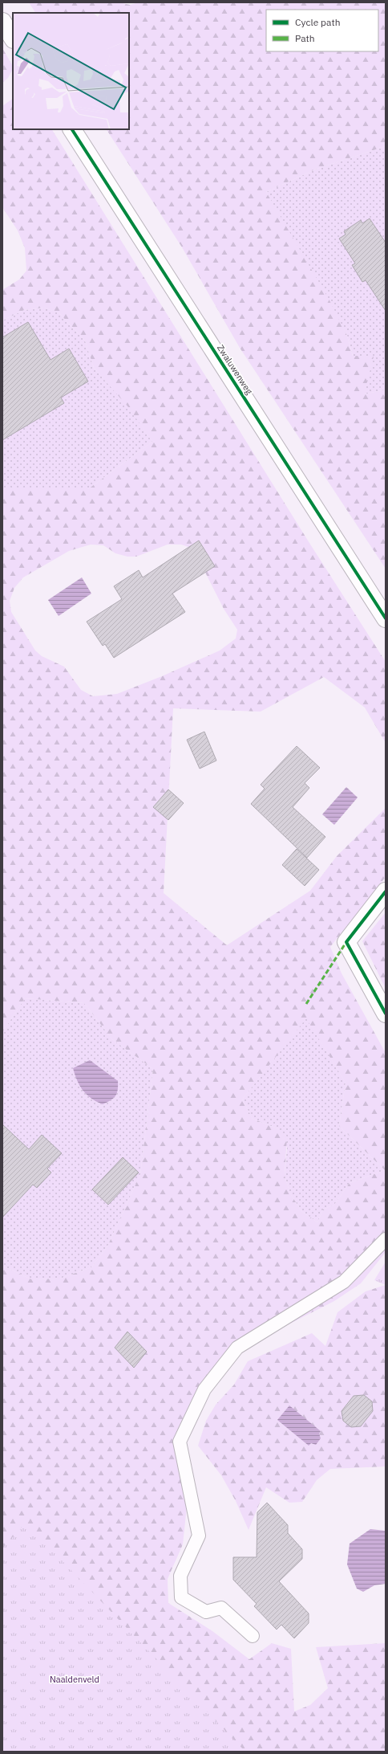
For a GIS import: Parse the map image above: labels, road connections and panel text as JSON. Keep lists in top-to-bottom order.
{
  "streets": {
    "street": ["Zwaluwenweg"]
  },
  "parks": ["Naaldenveld"],
  "legend": ["Cycle path", "Path"]
}
